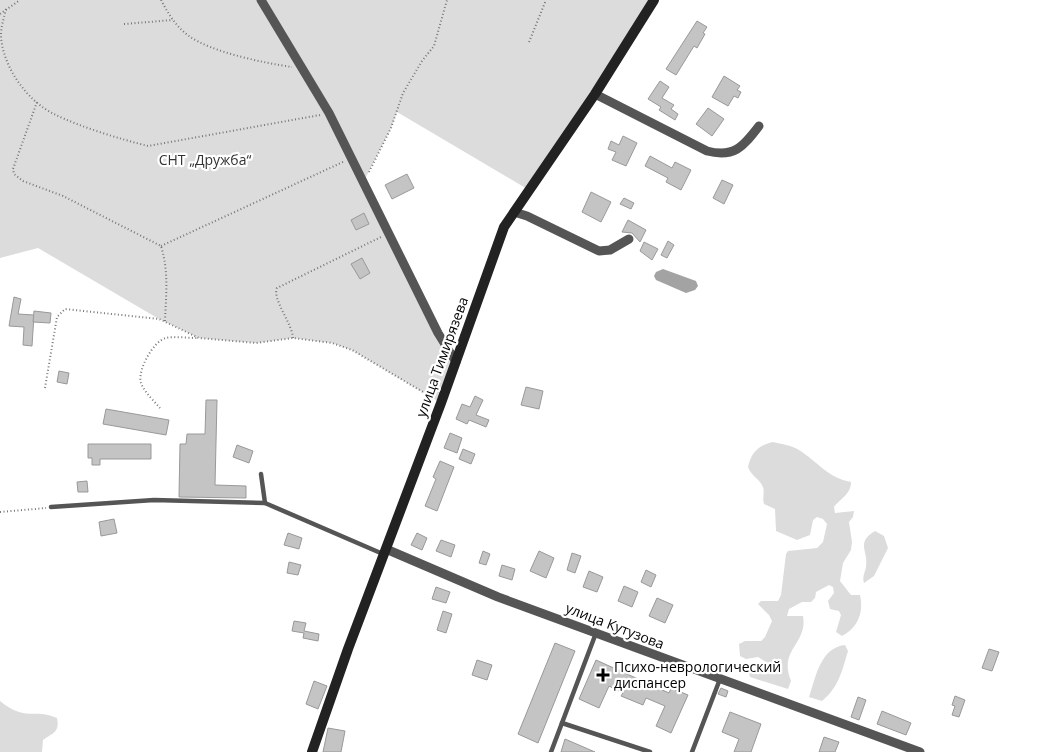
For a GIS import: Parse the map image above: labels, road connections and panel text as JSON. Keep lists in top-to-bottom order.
{
  "streets": {
    "main road": ["улица Тимирязева"],
    "street": ["улица Кутузова"]
  },
  "crossings": [
    ["улица Тимирязева", "улица Кутузова"]
  ],
  "parks": ["СНТ „Дружба“"],
  "places": {
    "health": ["Психо-неврологический диспансер"]
  }
}
